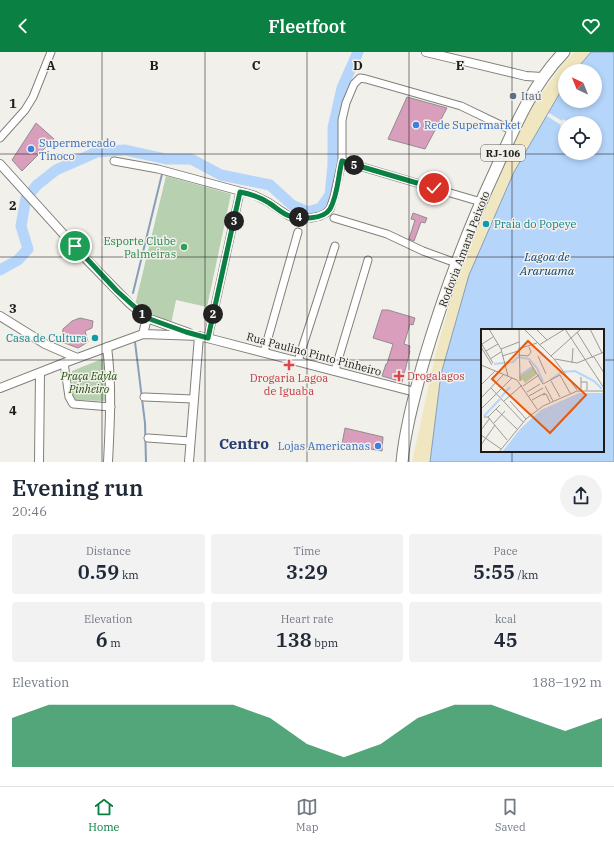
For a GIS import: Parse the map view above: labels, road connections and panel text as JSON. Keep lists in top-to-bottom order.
{
  "streets": {
    "highway": ["RJ-106", "Rodovia Amaral Peixoto"],
    "street": ["Rua Paulino Pinto Pinheiro"]
  },
  "crossings": [
    ["Rodovia Amaral Peixoto", "Rua Paulino Pinto Pinheiro"]
  ],
  "districts": ["Centro"],
  "water": ["Lagoa de Araruama"],
  "parks": ["Praça Edyla Pinheiro"],
  "places": {
    "other": [
      "Itaú",
      "Rede Supermarket",
      "Supermercado Tinoco",
      "Praia do Popeye",
      "Esporte Clube Palmeiras",
      "Casa de Cultura",
      "Lojas Americanas"
    ],
    "health": ["Drogaria Lagoa de Iguaba", "Drogalagos"]
  },
  "north": "top left",
  "page": {
    "header": "Fleetfoot",
    "pins": [
      "5",
      "4",
      "3",
      "1",
      "2"
    ],
    "heading": ["Evening run", "20:46"],
    "stats": [
      ["Distance", "0.59 km"],
      ["Time", "3:29"],
      ["Pace", "5:55 /km"],
      ["Elevation", "6 m"],
      ["Heart rate", "138 bpm"],
      ["kcal", "45"]
    ],
    "chart": ["Elevation", "188–192 m"],
    "tabs": ["Home", "Map", "Saved"]
  },
  "grid": {
    "columns": [
      "A",
      "B",
      "C",
      "D",
      "E"
    ],
    "rows": [
      "1",
      "2",
      "3",
      "4"
    ]
  }
}
